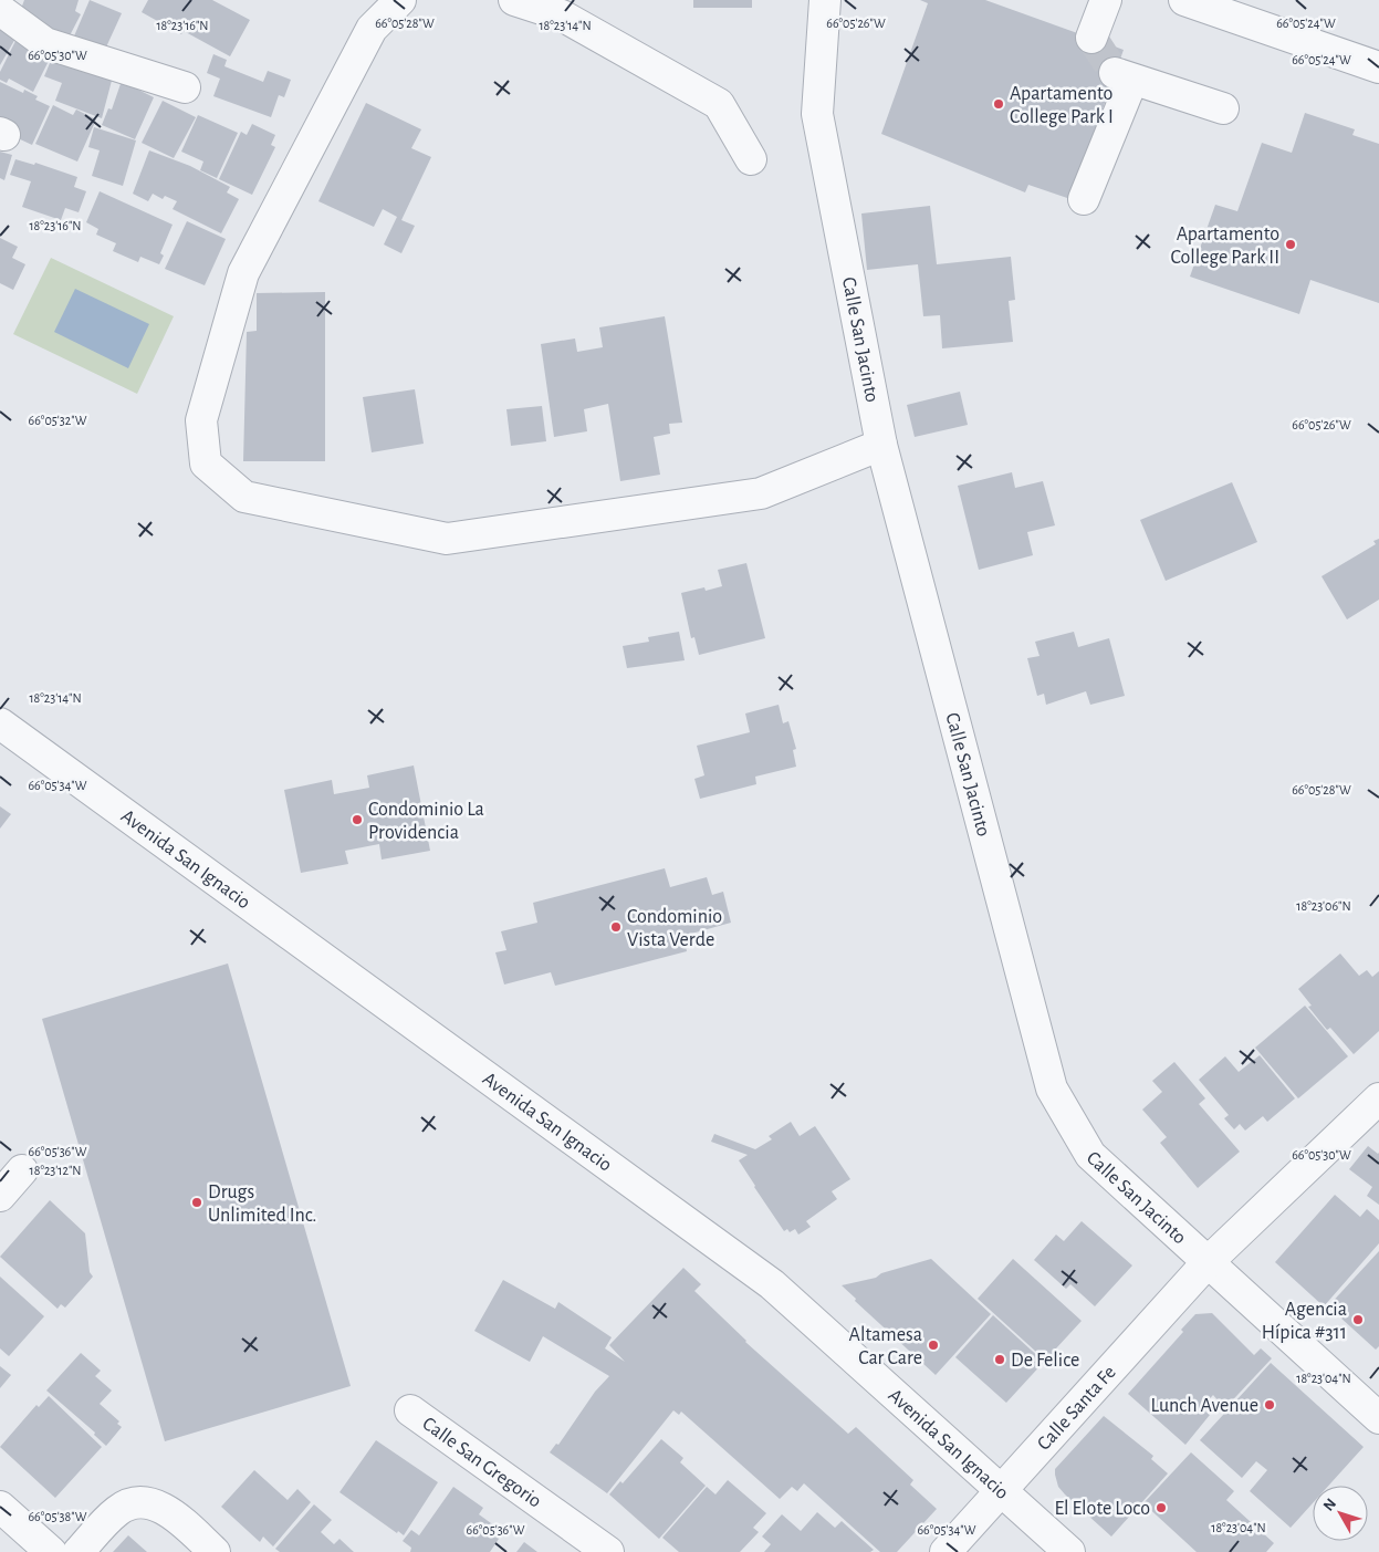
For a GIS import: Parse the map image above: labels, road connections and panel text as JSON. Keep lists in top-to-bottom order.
{
  "streets": {
    "street": [
      "Calle San Jacinto",
      "Avenida San Ignacio",
      "Calle Santa Fe",
      "Calle San Gregorio"
    ]
  },
  "crossings": [
    ["Calle San Jacinto", "Calle Santa Fe"],
    ["Avenida San Ignacio", "Calle Santa Fe"]
  ],
  "places": [
    "Apartamento College Park I",
    "Apartamento College Park II",
    "Condominio La Providencia",
    "Condominio Vista Verde",
    "Drugs Unlimited Inc.",
    "Agencia Hípica #311",
    "Altamesa Car Care",
    "De Felice",
    "Lunch Avenue",
    "El Elote Loco"
  ],
  "north": "top left",
  "coordinates": [
    "66°05'26\"W",
    "66°05'28\"W",
    "66°05'24\"W",
    "18°23'16\"N",
    "18°23'14\"N",
    "66°05'30\"W",
    "66°05'32\"W",
    "66°05'34\"W",
    "18°23'06\"N",
    "66°05'36\"W",
    "18°23'12\"N",
    "18°23'04\"N",
    "66°05'38\"W"
  ]
}
